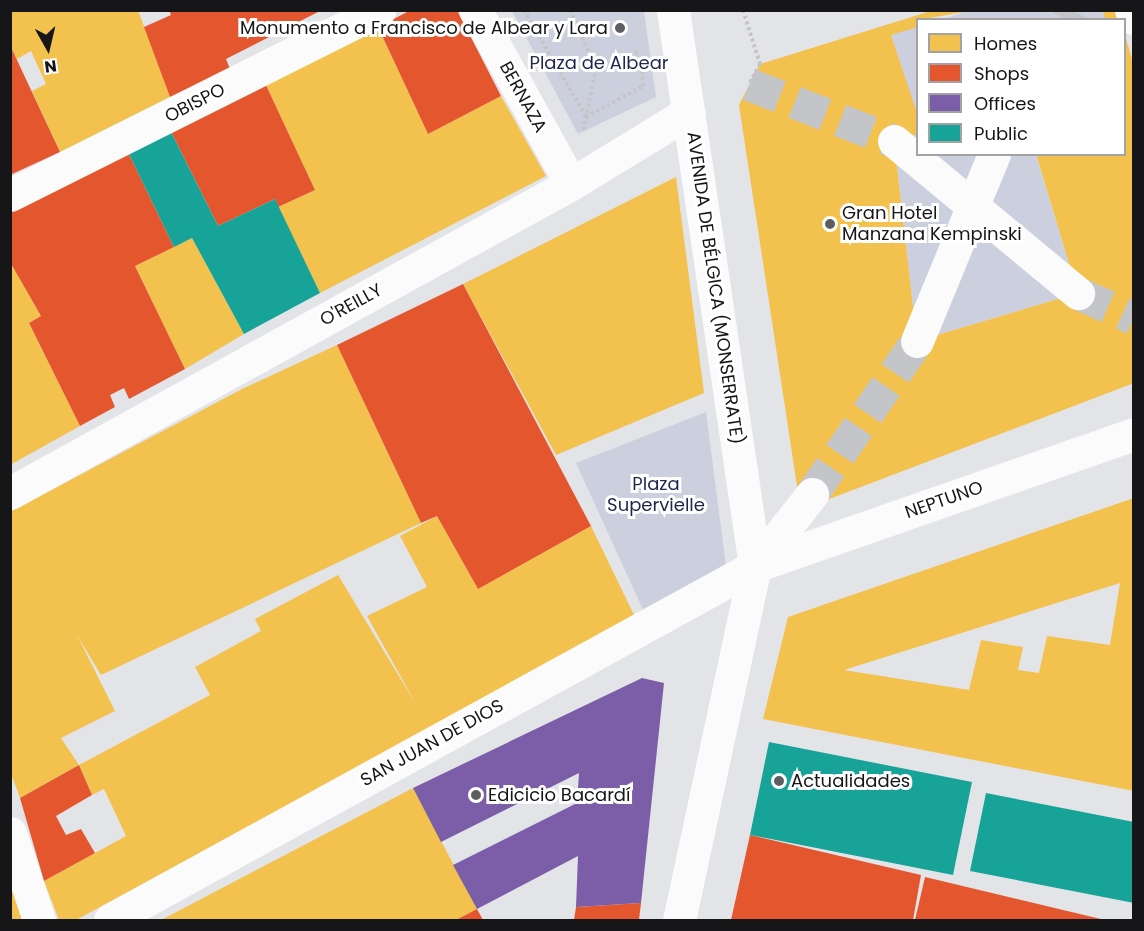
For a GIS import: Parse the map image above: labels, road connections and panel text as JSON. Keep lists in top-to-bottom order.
{
  "streets": {
    "street": [
      "BERNAZA",
      "OBISPO",
      "AVENIDA DE BÉLGICA (MONSERRATE)",
      "O'REILLY",
      "NEPTUNO",
      "SAN JUAN DE DIOS"
    ]
  },
  "crossings": [
    ["BERNAZA", "O'REILLY"],
    ["AVENIDA DE BÉLGICA (MONSERRATE)", "O'REILLY"],
    ["AVENIDA DE BÉLGICA (MONSERRATE)", "NEPTUNO"],
    ["AVENIDA DE BÉLGICA (MONSERRATE)", "SAN JUAN DE DIOS"],
    ["NEPTUNO", "SAN JUAN DE DIOS"]
  ],
  "parks": ["Plaza de Albear", "Plaza Supervielle"],
  "places": [
    "Monumento a Francisco de Albear y Lara",
    "Gran Hotel Manzana Kempinski",
    "Actualidades",
    "Edicicio Bacardí"
  ],
  "legend": [
    "Homes",
    "Shops",
    "Offices",
    "Public"
  ],
  "north": "bottom"
}
